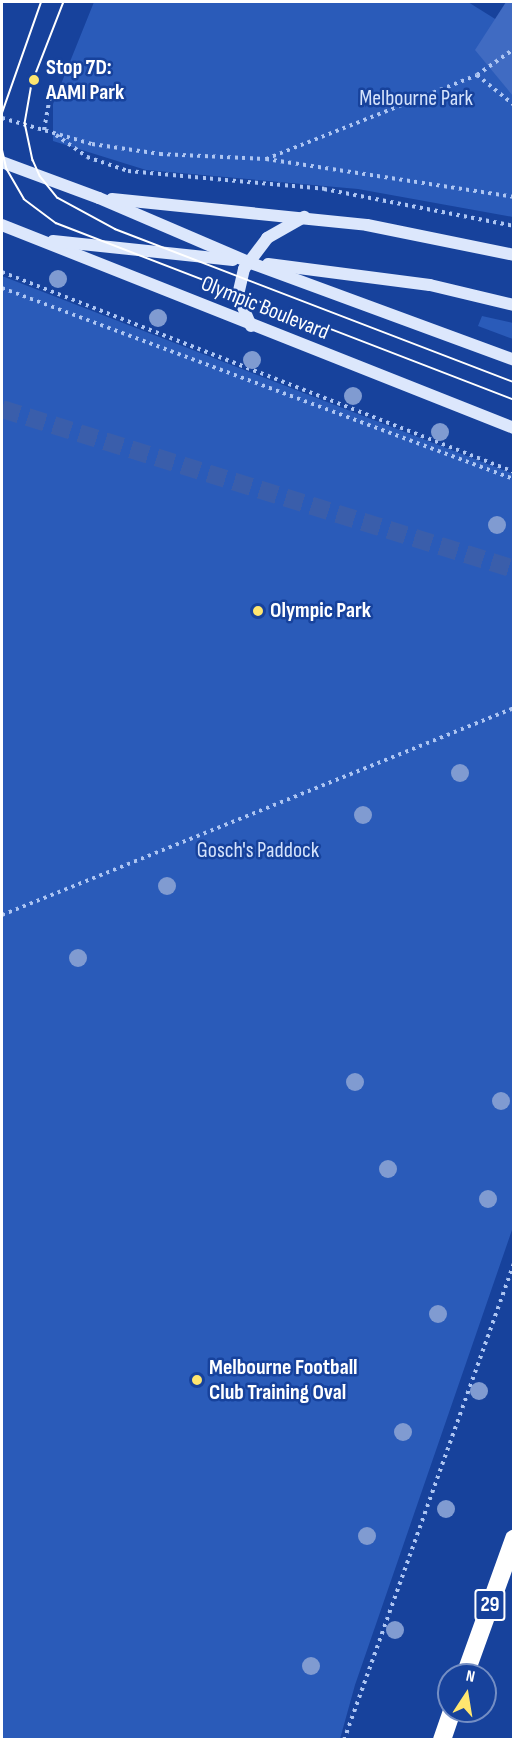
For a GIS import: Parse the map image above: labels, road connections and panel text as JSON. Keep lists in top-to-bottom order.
{
  "streets": {
    "highway": ["29"],
    "main road": ["Olympic Boulevard"]
  },
  "parks": ["Melbourne Park", "Gosch's Paddock"],
  "places": ["Stop 7D: AAMI Park", "Olympic Park", "Melbourne Football Club Training Oval"],
  "north": "top"
}
